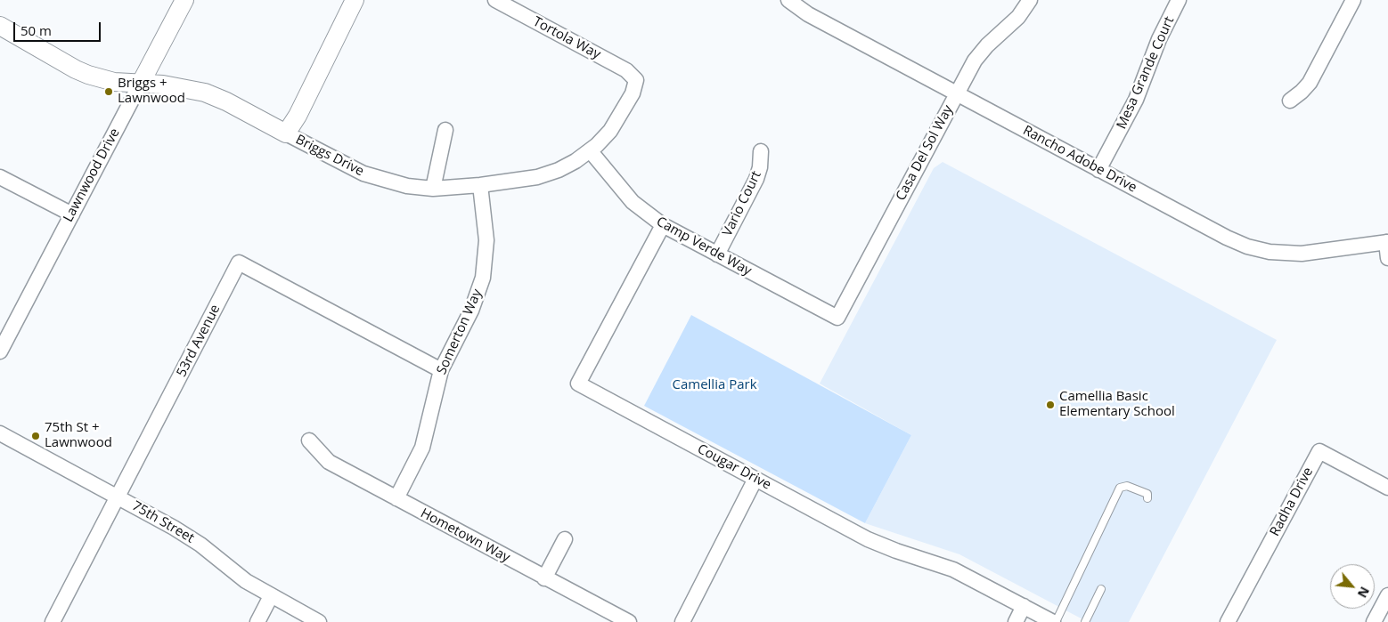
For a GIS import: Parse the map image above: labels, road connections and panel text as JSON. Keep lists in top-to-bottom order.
{
  "streets": {
    "street": [
      "Tortola Way",
      "Mesa Grande Court",
      "Casa Del Sol Way",
      "Briggs Drive",
      "Rancho Adobe Drive",
      "Lawnwood Drive",
      "Vario Court",
      "Camp Verde Way",
      "Somerton Way",
      "53rd Avenue",
      "Cougar Drive",
      "Radha Drive",
      "75th Street",
      "Hometown Way"
    ]
  },
  "crossings": [
    ["Tortola Way", "Briggs Drive"],
    ["Mesa Grande Court", "Rancho Adobe Drive"],
    ["Casa Del Sol Way", "Rancho Adobe Drive"],
    ["Casa Del Sol Way", "Camp Verde Way"],
    ["Briggs Drive", "Lawnwood Drive"],
    ["Briggs Drive", "Camp Verde Way"],
    ["Briggs Drive", "Somerton Way"],
    ["Vario Court", "Camp Verde Way"],
    ["Camp Verde Way", "Cougar Drive"],
    ["Somerton Way", "53rd Avenue"],
    ["Somerton Way", "Hometown Way"],
    ["53rd Avenue", "75th Street"]
  ],
  "parks": ["Camellia Park"],
  "places": ["Briggs + Lawnwood", "Camellia Basic Elementary School", "75th St + Lawnwood"],
  "scale_bar": "50 m",
  "north": "bottom right"
}
